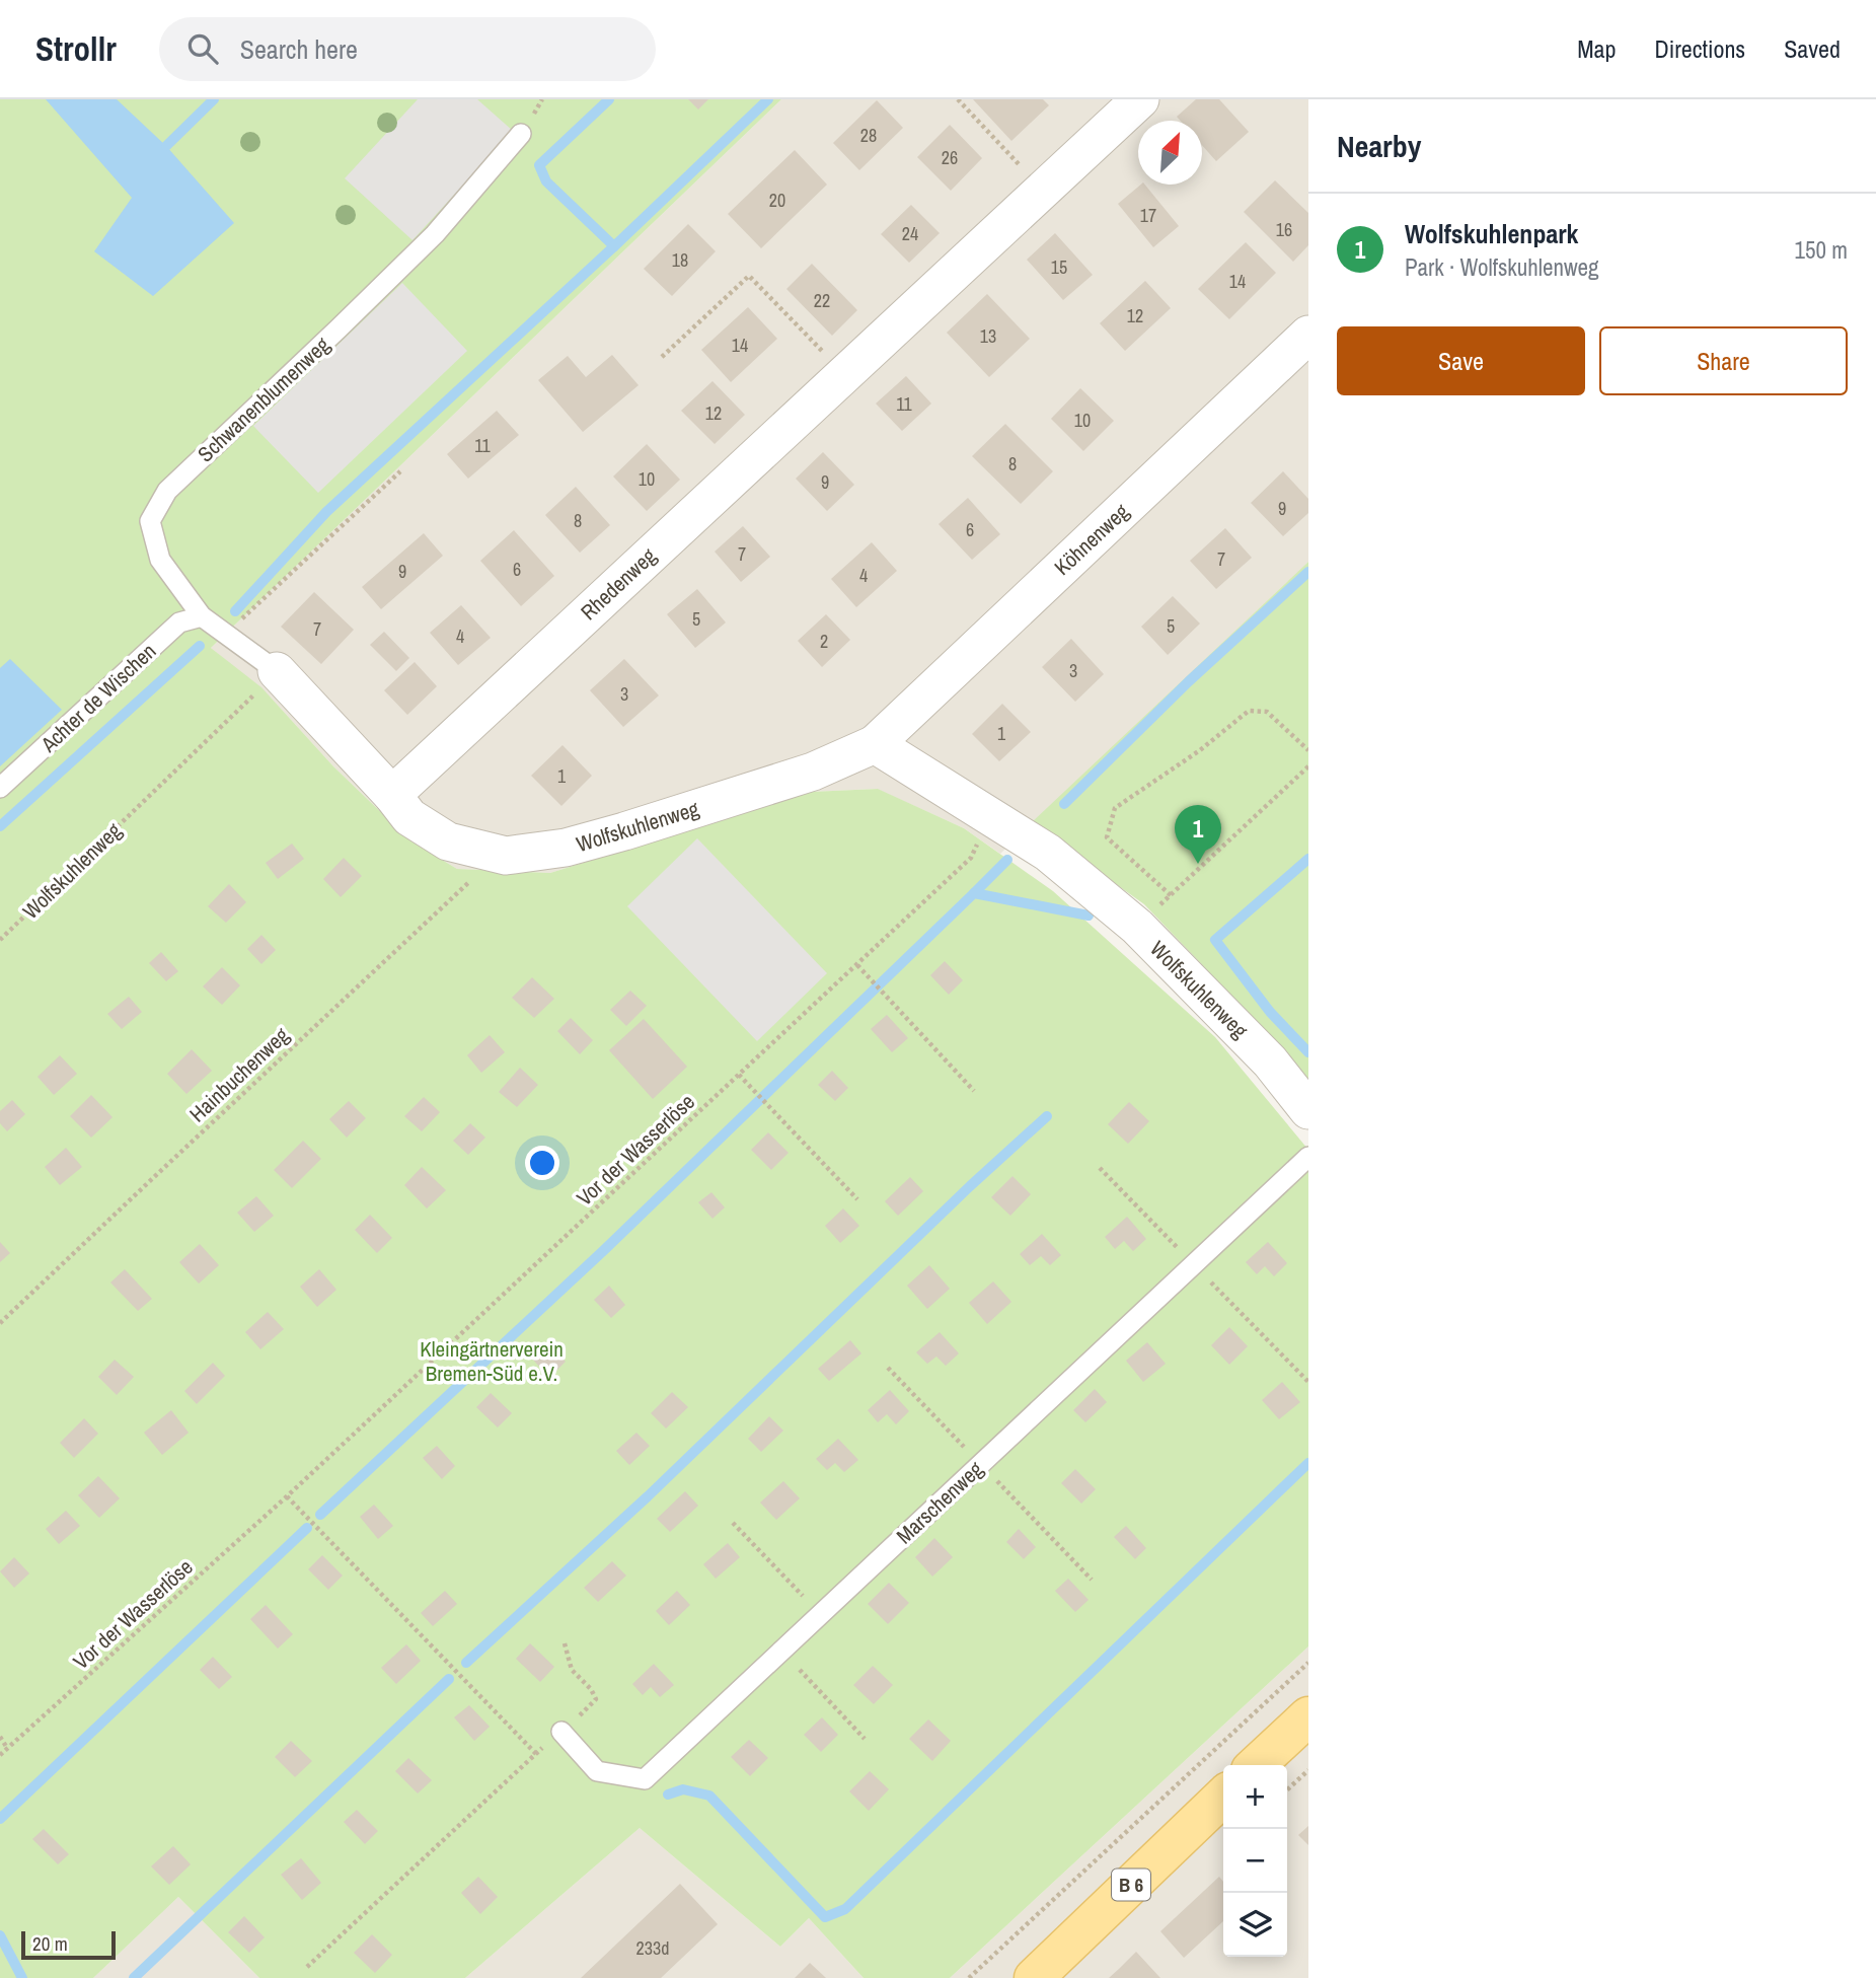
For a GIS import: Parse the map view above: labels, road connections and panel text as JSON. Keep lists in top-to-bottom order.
{
  "streets": {
    "main road": ["B 6"],
    "street": ["Köhnenweg", "Rhedenweg", "Wolfskuhlenweg"],
    "lane": ["Schwanenblumenweg", "Achter de Wischen", "Marschenweg"],
    "path": ["Hainbuchenweg", "Vor der Wasserlöse"]
  },
  "crossings": [
    ["Schwanenblumenweg", "Achter de Wischen"],
    ["Schwanenblumenweg", "Wolfskuhlenweg"],
    ["Köhnenweg", "Wolfskuhlenweg"],
    ["Rhedenweg", "Wolfskuhlenweg"],
    ["Wolfskuhlenweg", "Hainbuchenweg"],
    ["Wolfskuhlenweg", "Vor der Wasserlöse"]
  ],
  "parks": ["Kleingärtnerverein Bremen-Süd e.V."],
  "house_numbers": [
    "28",
    "26",
    "20",
    "17",
    "16",
    "24",
    "18",
    "15",
    "14",
    "22",
    "12",
    "13",
    "14",
    "11",
    "12",
    "10",
    "11",
    "8",
    "10",
    "9",
    "9",
    "8",
    "6",
    "7",
    "7",
    "6",
    "9",
    "4",
    "5",
    "5",
    "7",
    "4",
    "2",
    "3",
    "3",
    "1",
    "1",
    "233d"
  ],
  "scale_bar": "20 m",
  "north": "top right",
  "page": {
    "header": "Strollr",
    "search": "Search here",
    "nav": ["Map", "Directions", "Saved"],
    "heading": "Nearby",
    "list": [
      {
        "mark": "1",
        "name": "Wolfskuhlenpark",
        "note": "Park · Wolfskuhlenweg",
        "value": "150 m"
      }
    ],
    "buttons": ["Save", "Share"],
    "pins": "1",
    "map_buttons": ["+", "−"],
    "scale": "20 m"
  }
}
